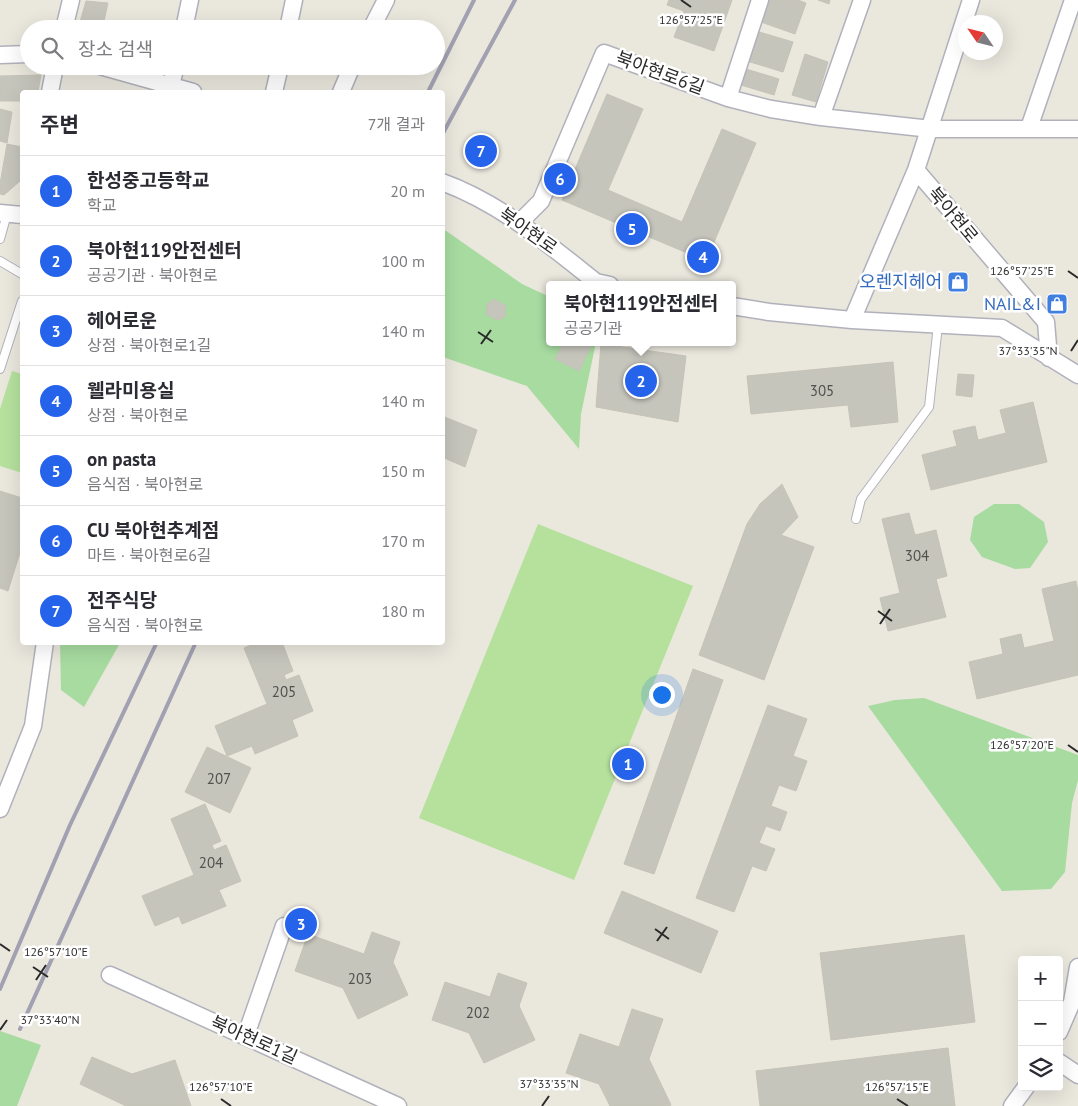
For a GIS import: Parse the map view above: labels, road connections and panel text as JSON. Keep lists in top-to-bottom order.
{
  "streets": {
    "street": ["북아현로6길", "북아현로", "북아현로1길"]
  },
  "crossings": [
    ["북아현로6길", "북아현로"]
  ],
  "places": {
    "shop": ["오렌지헤어", "NAIL&I"]
  },
  "house_numbers": [
    "305",
    "304",
    "205",
    "207",
    "204",
    "203",
    "202"
  ],
  "north": "top left",
  "page": {
    "search": "장소 검색",
    "heading": ["주변", "7개 결과"],
    "pins": [
      "7",
      "6",
      "5",
      "4",
      "2",
      "1",
      "3"
    ],
    "list": [
      {
        "mark": "1",
        "name": "한성중고등학교",
        "note": "학교",
        "value": "20 m"
      },
      {
        "mark": "2",
        "name": "북아현119안전센터",
        "note": "공공기관 · 북아현로",
        "value": "100 m"
      },
      {
        "mark": "3",
        "name": "헤어로운",
        "note": "상점 · 북아현로1길",
        "value": "140 m"
      },
      {
        "mark": "4",
        "name": "웰라미용실",
        "note": "상점 · 북아현로",
        "value": "140 m"
      },
      {
        "mark": "5",
        "name": "on pasta",
        "note": "음식점 · 북아현로",
        "value": "150 m"
      },
      {
        "mark": "6",
        "name": "CU 북아현추계점",
        "note": "마트 · 북아현로6길",
        "value": "170 m"
      },
      {
        "mark": "7",
        "name": "전주식당",
        "note": "음식점 · 북아현로",
        "value": "180 m"
      }
    ],
    "popup": ["북아현119안전센터", "공공기관"],
    "map_buttons": ["+", "−"]
  },
  "coordinates": [
    "126°57'25\"E",
    "37°33'35\"N",
    "126°57'20\"E",
    "126°57'10\"E",
    "37°33'40\"N",
    "126°57'15\"E"
  ]
}
